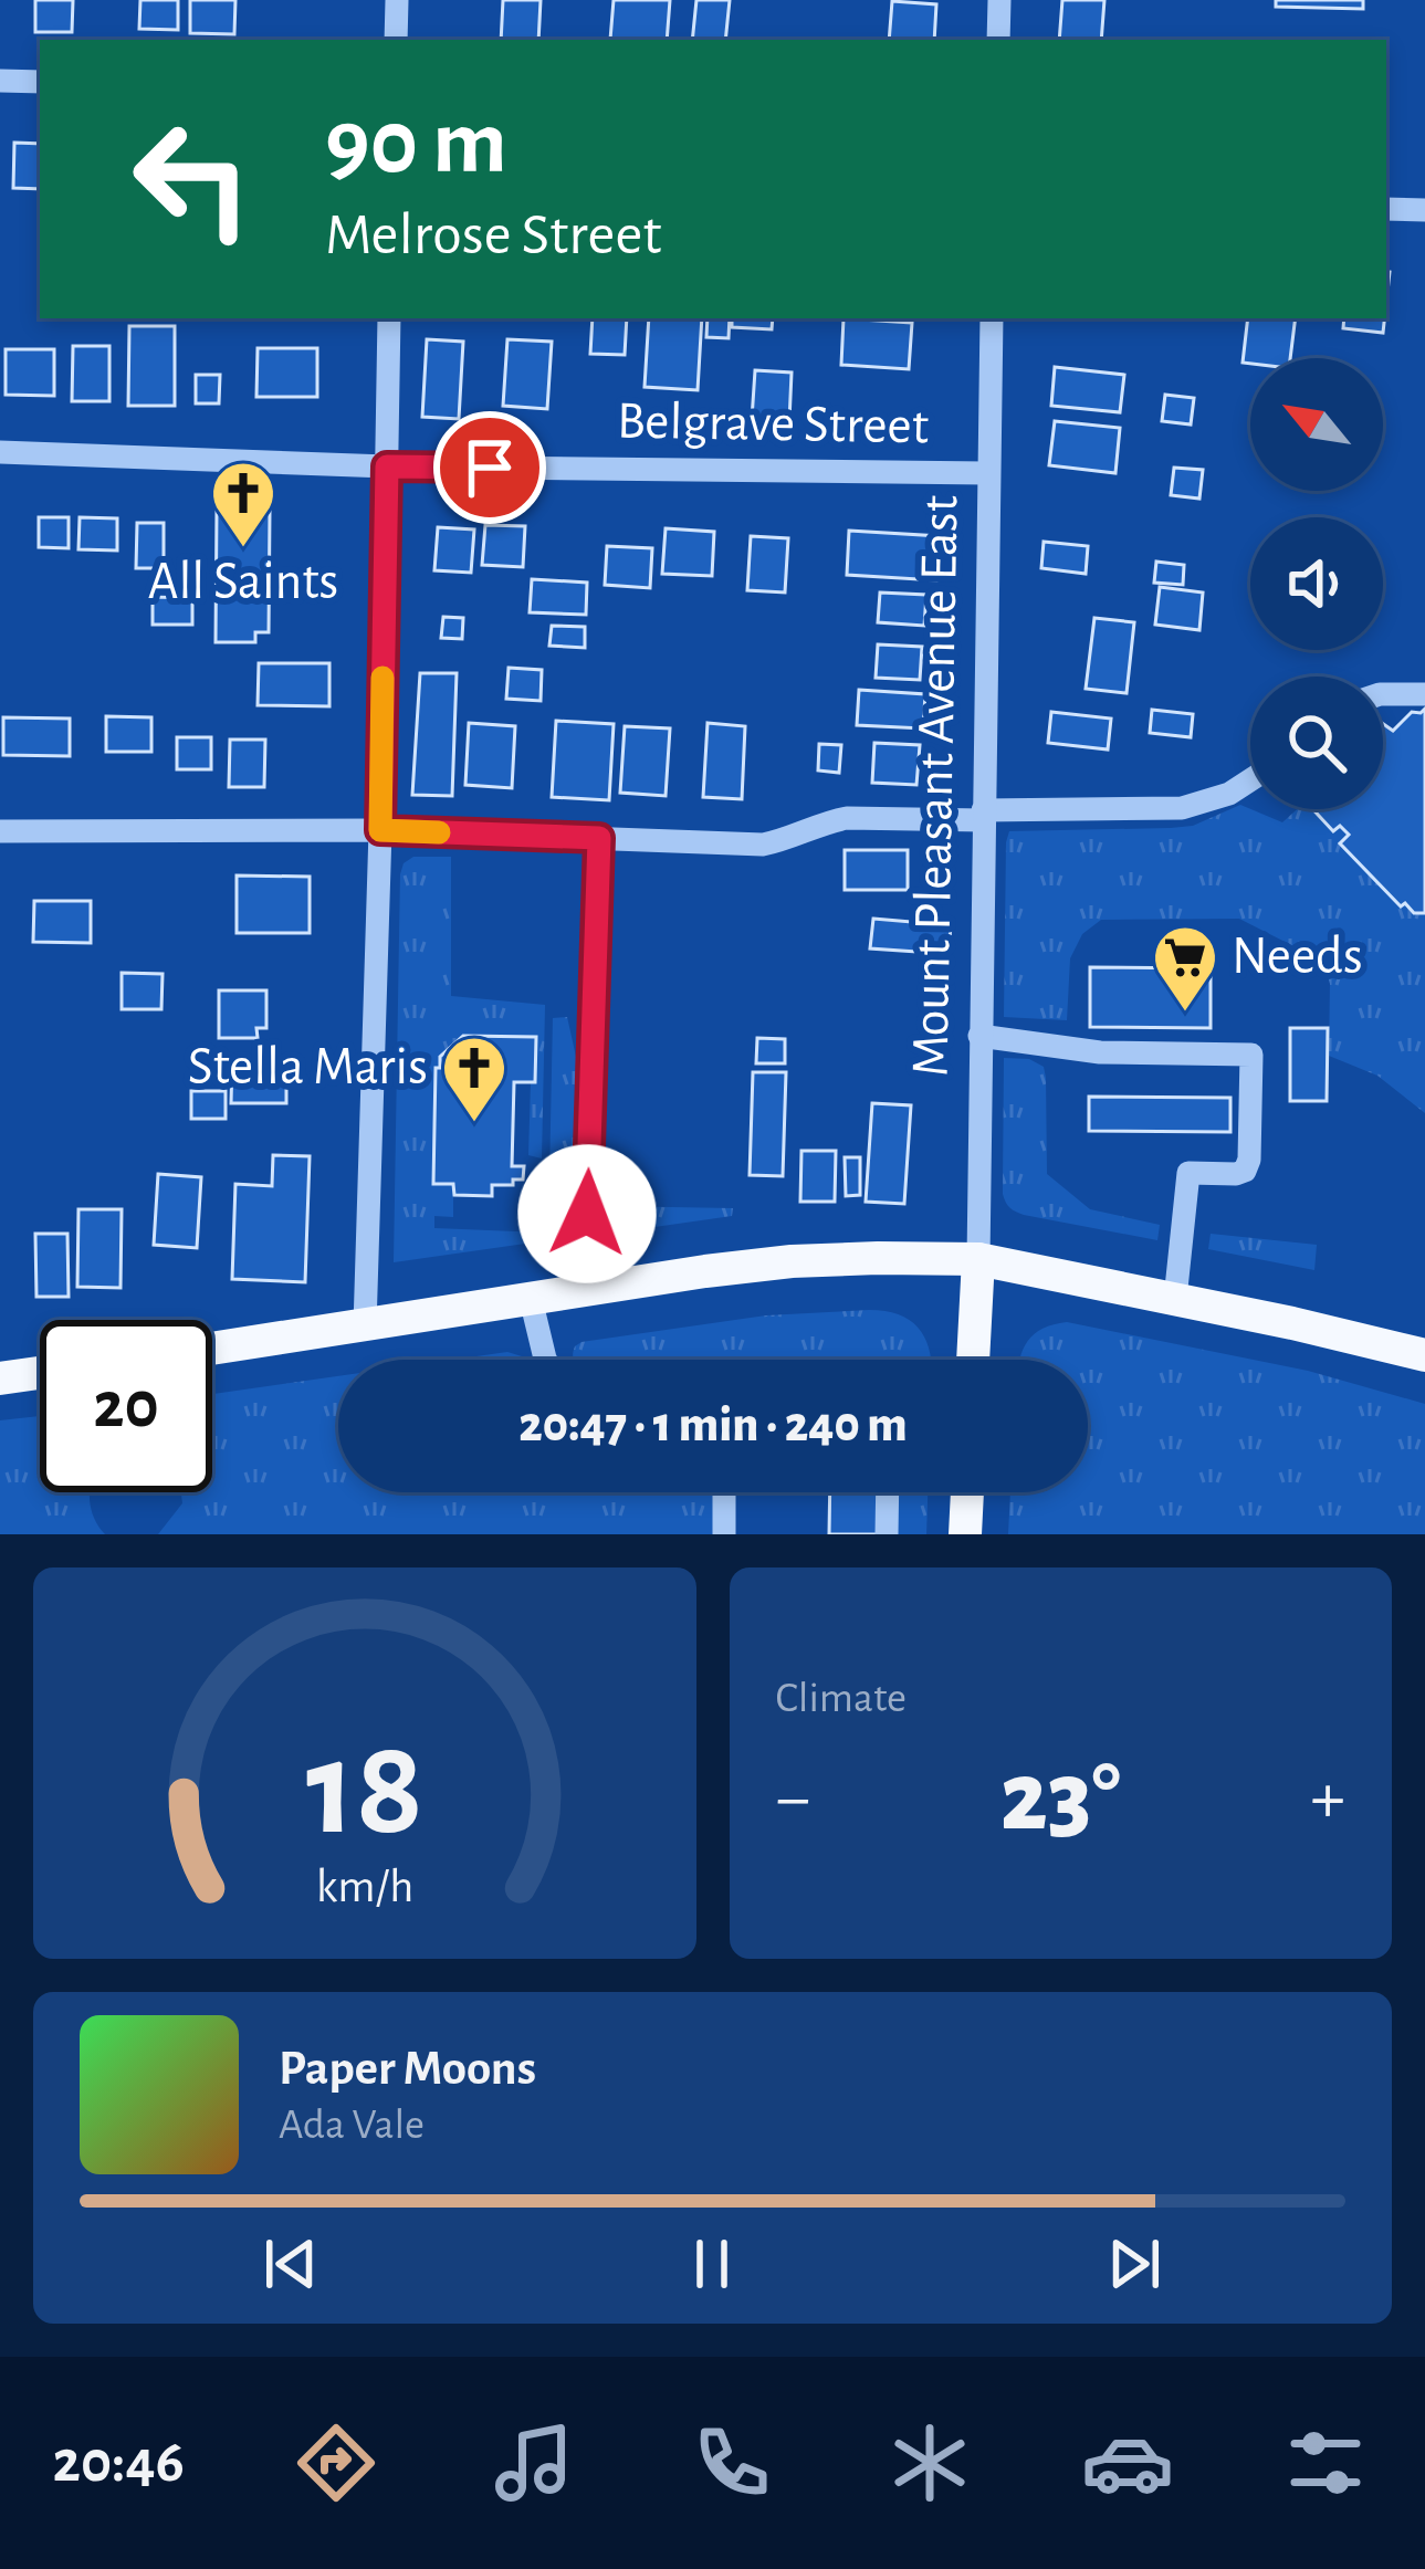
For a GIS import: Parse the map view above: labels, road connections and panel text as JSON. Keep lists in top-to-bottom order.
{
  "streets": {
    "street": ["Belgrave Street", "Mount Pleasant Avenue East"]
  },
  "crossings": [
    ["Belgrave Street", "Mount Pleasant Avenue East"]
  ],
  "places": {
    "church": ["All Saints", "Stella Maris"],
    "supermarket": ["Needs"]
  },
  "north": "top left",
  "page": {
    "turn": ["90 m", "Melrose Street"],
    "limit": "20",
    "trip": "20:47 · 1 min · 240 m",
    "tile": "Climate",
    "heat": ["−", "23°", "+"],
    "song": ["Paper Moons", "Ada Vale"],
    "tabs": "20:46",
    "gauge": ["18", "km/h"]
  }
}
